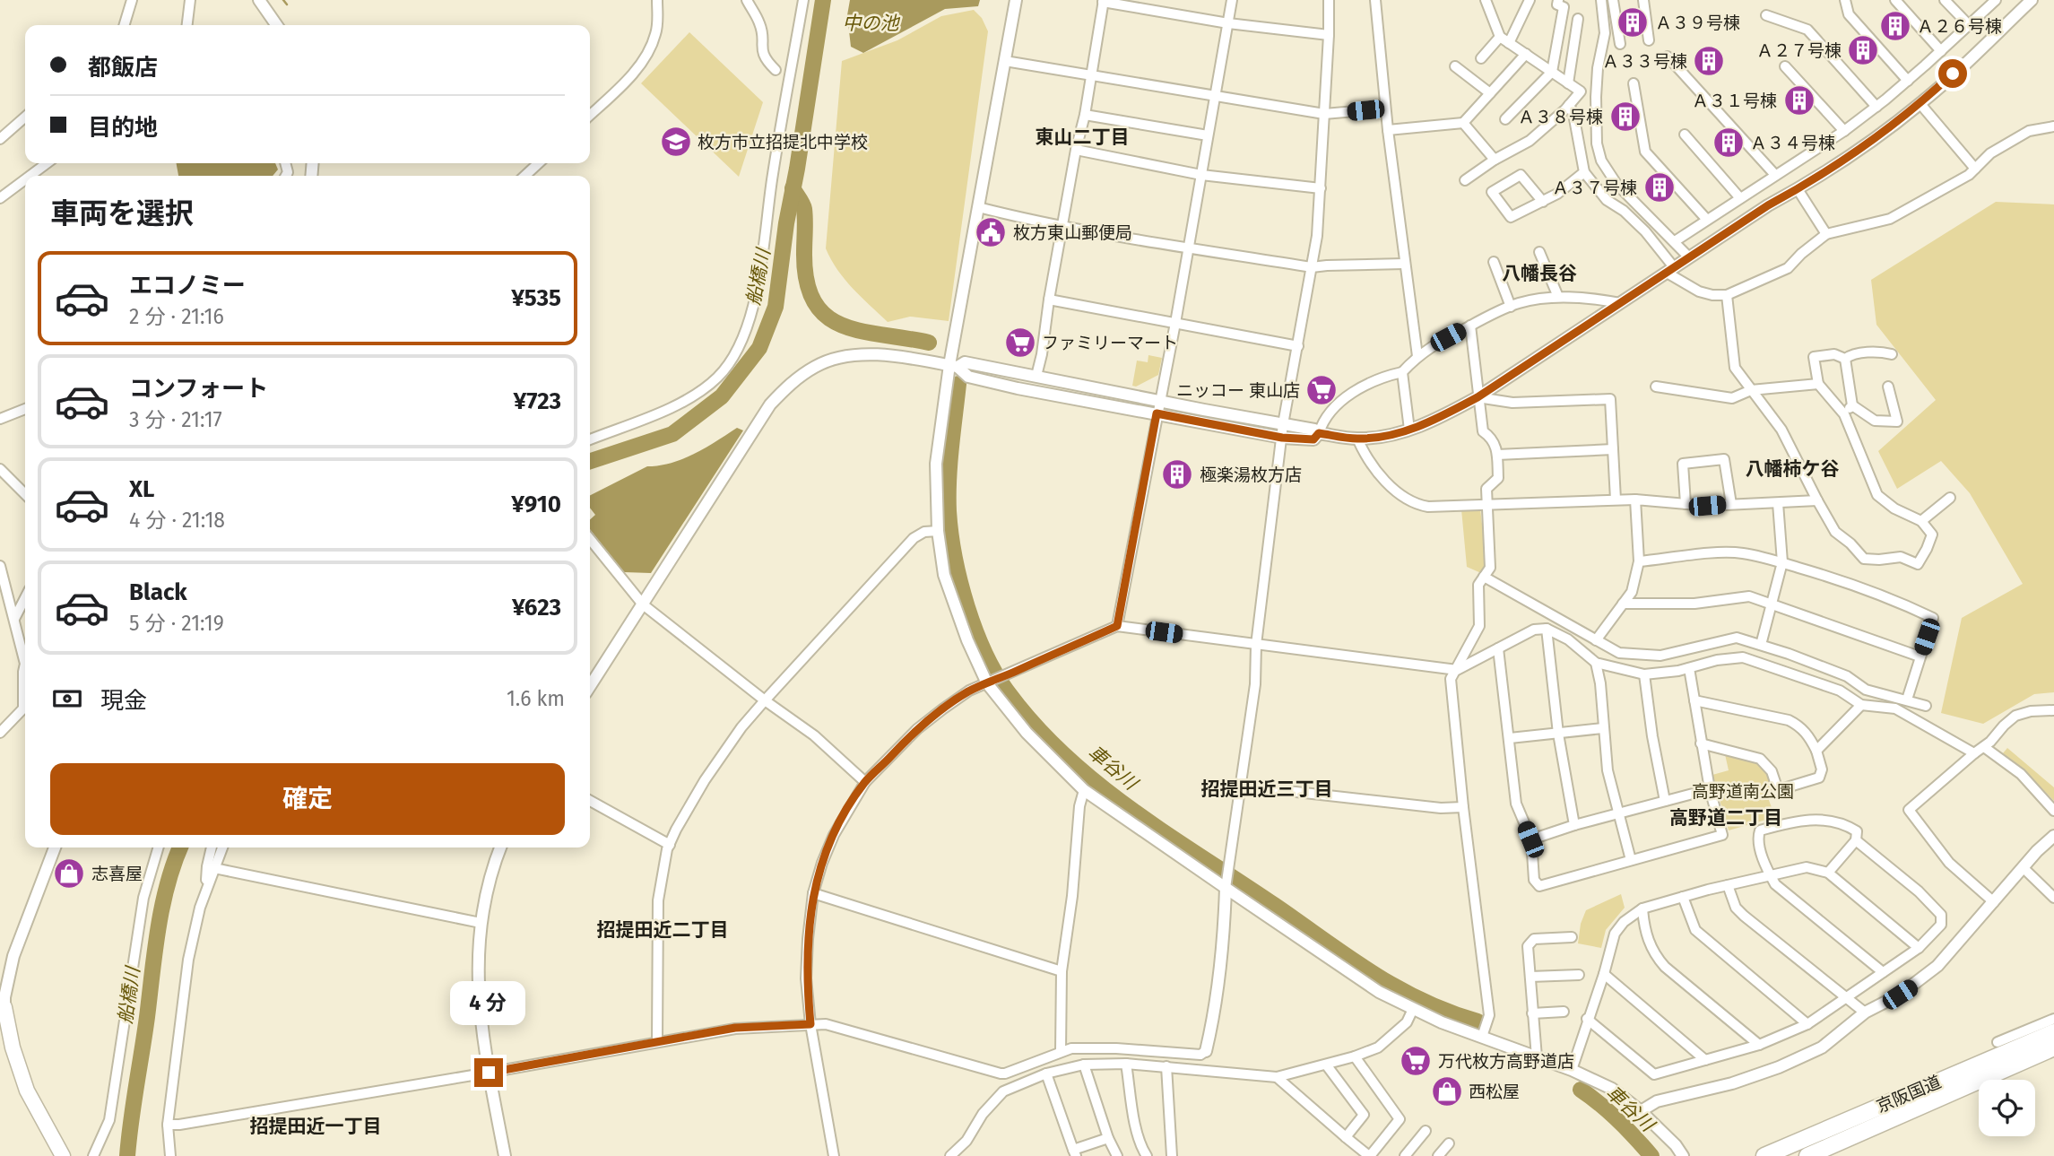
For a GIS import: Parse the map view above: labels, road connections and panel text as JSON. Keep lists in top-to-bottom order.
{
  "streets": {
    "highway": ["京阪国道"]
  },
  "districts": [
    "東山二丁目",
    "八幡長谷",
    "八幡柿ケ谷",
    "招提田近三丁目",
    "高野道二丁目",
    "招提田近二丁目",
    "招提田近一丁目"
  ],
  "water": ["中の池", "船橋川", "車谷川"],
  "parks": ["高野道南公園"],
  "places": {
    "building": [
      "Ａ３９号棟",
      "Ａ２６号棟",
      "Ａ２７号棟",
      "Ａ３３号棟",
      "Ａ３１号棟",
      "Ａ３８号棟",
      "Ａ３４号棟",
      "Ａ３７号棟",
      "極楽湯枚方店"
    ],
    "school or university": ["枚方市立招提北中学校"],
    "public building": ["枚方東山郵便局"],
    "supermarket": ["ファミリーマート", "ニッコー 東山店", "万代枚方高野道店"],
    "shop": ["志喜屋", "西松屋"]
  },
  "page": {
    "banner": ["都飯店", "目的地"],
    "heading": "車両を選択",
    "list": [
      {
        "name": "エコノミー",
        "note": "2 分 · 21:16",
        "value": "¥535"
      },
      {
        "name": "コンフォート",
        "note": "3 分 · 21:17",
        "value": "¥723"
      },
      {
        "name": "XL",
        "note": "4 分 · 21:18",
        "value": "¥910"
      },
      {
        "name": "Black",
        "note": "5 分 · 21:19",
        "value": "¥623"
      }
    ],
    "pay": ["現金", "1.6 km"],
    "buttons": "確定",
    "bubble": "4 分"
  }
}
